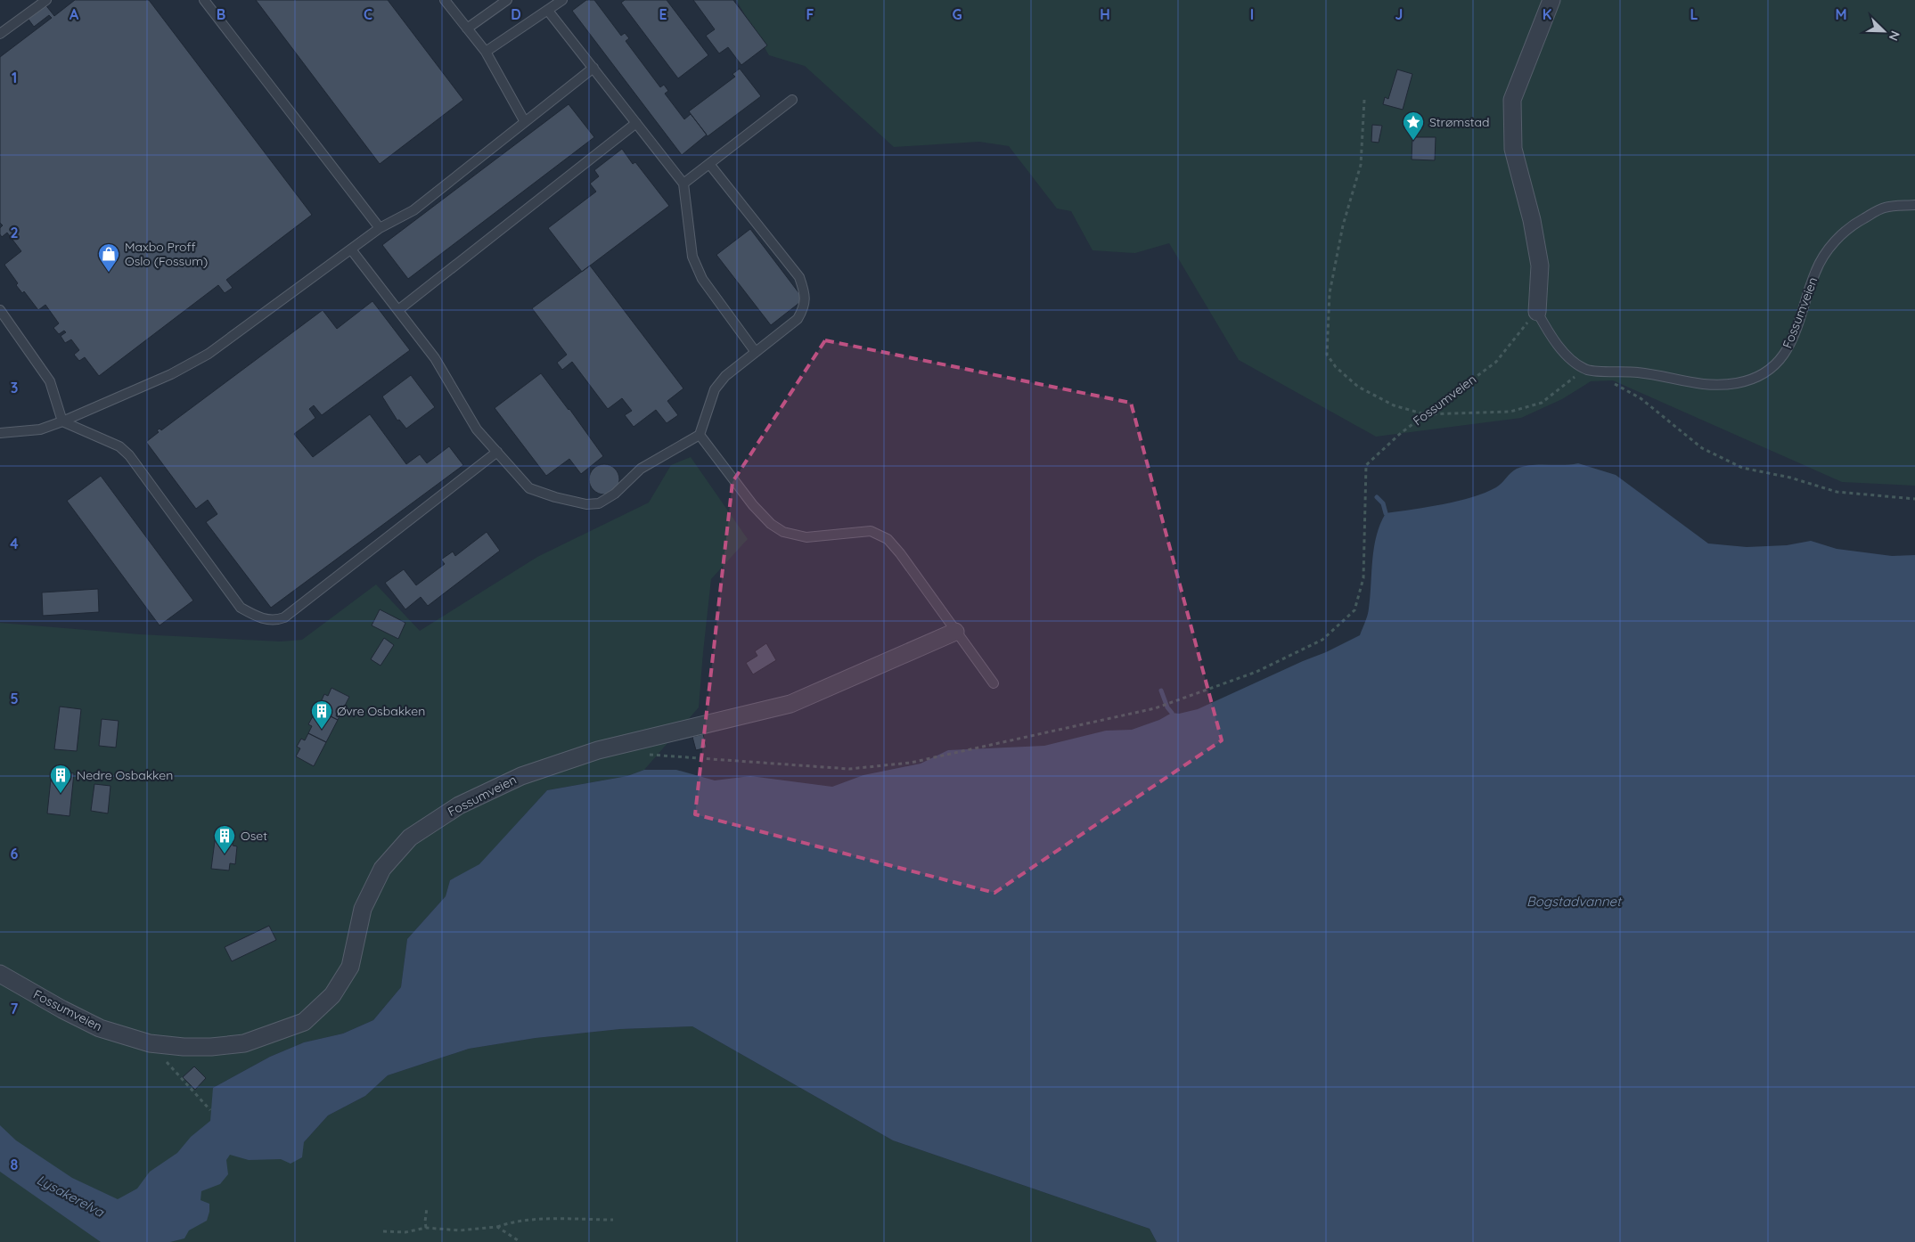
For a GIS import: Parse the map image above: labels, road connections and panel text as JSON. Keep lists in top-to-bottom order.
{
  "streets": {
    "street": ["Fossumveien"]
  },
  "water": ["Bogstadvannet", "Lysakerelva"],
  "places": {
    "place": ["Strømstad"],
    "shop": ["Maxbo Proff Oslo (Fossum)"],
    "building": ["Øvre Osbakken", "Nedre Osbakken", "Oset"]
  },
  "north": "bottom right",
  "grid": {
    "columns": [
      "A",
      "B",
      "C",
      "D",
      "E",
      "F",
      "G",
      "H",
      "I",
      "J",
      "K",
      "L",
      "M"
    ],
    "rows": [
      "1",
      "2",
      "3",
      "4",
      "5",
      "6",
      "7",
      "8"
    ]
  }
}
